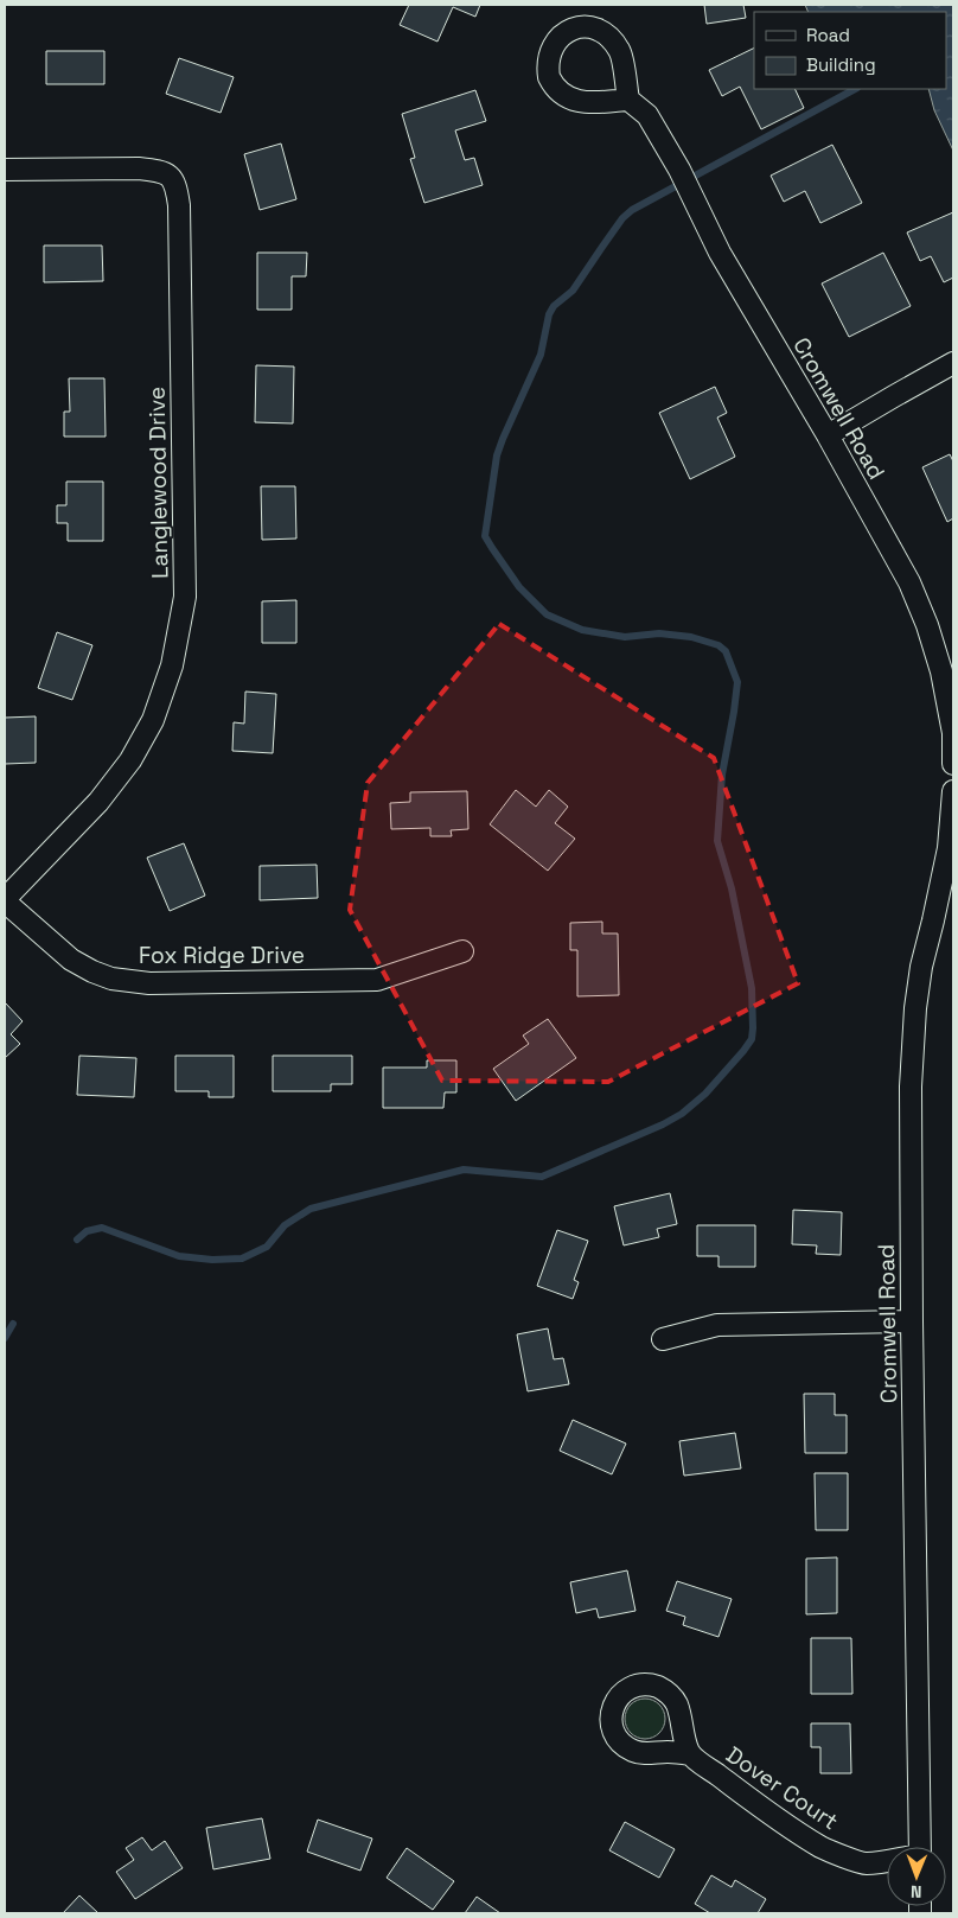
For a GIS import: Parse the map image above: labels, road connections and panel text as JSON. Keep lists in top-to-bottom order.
{
  "streets": {
    "street": [
      "Cromwell Road",
      "Langlewood Drive",
      "Fox Ridge Drive",
      "Dover Court"
    ]
  },
  "crossings": [
    ["Langlewood Drive", "Fox Ridge Drive"]
  ],
  "legend": ["Road", "Building"],
  "north": "bottom"
}
